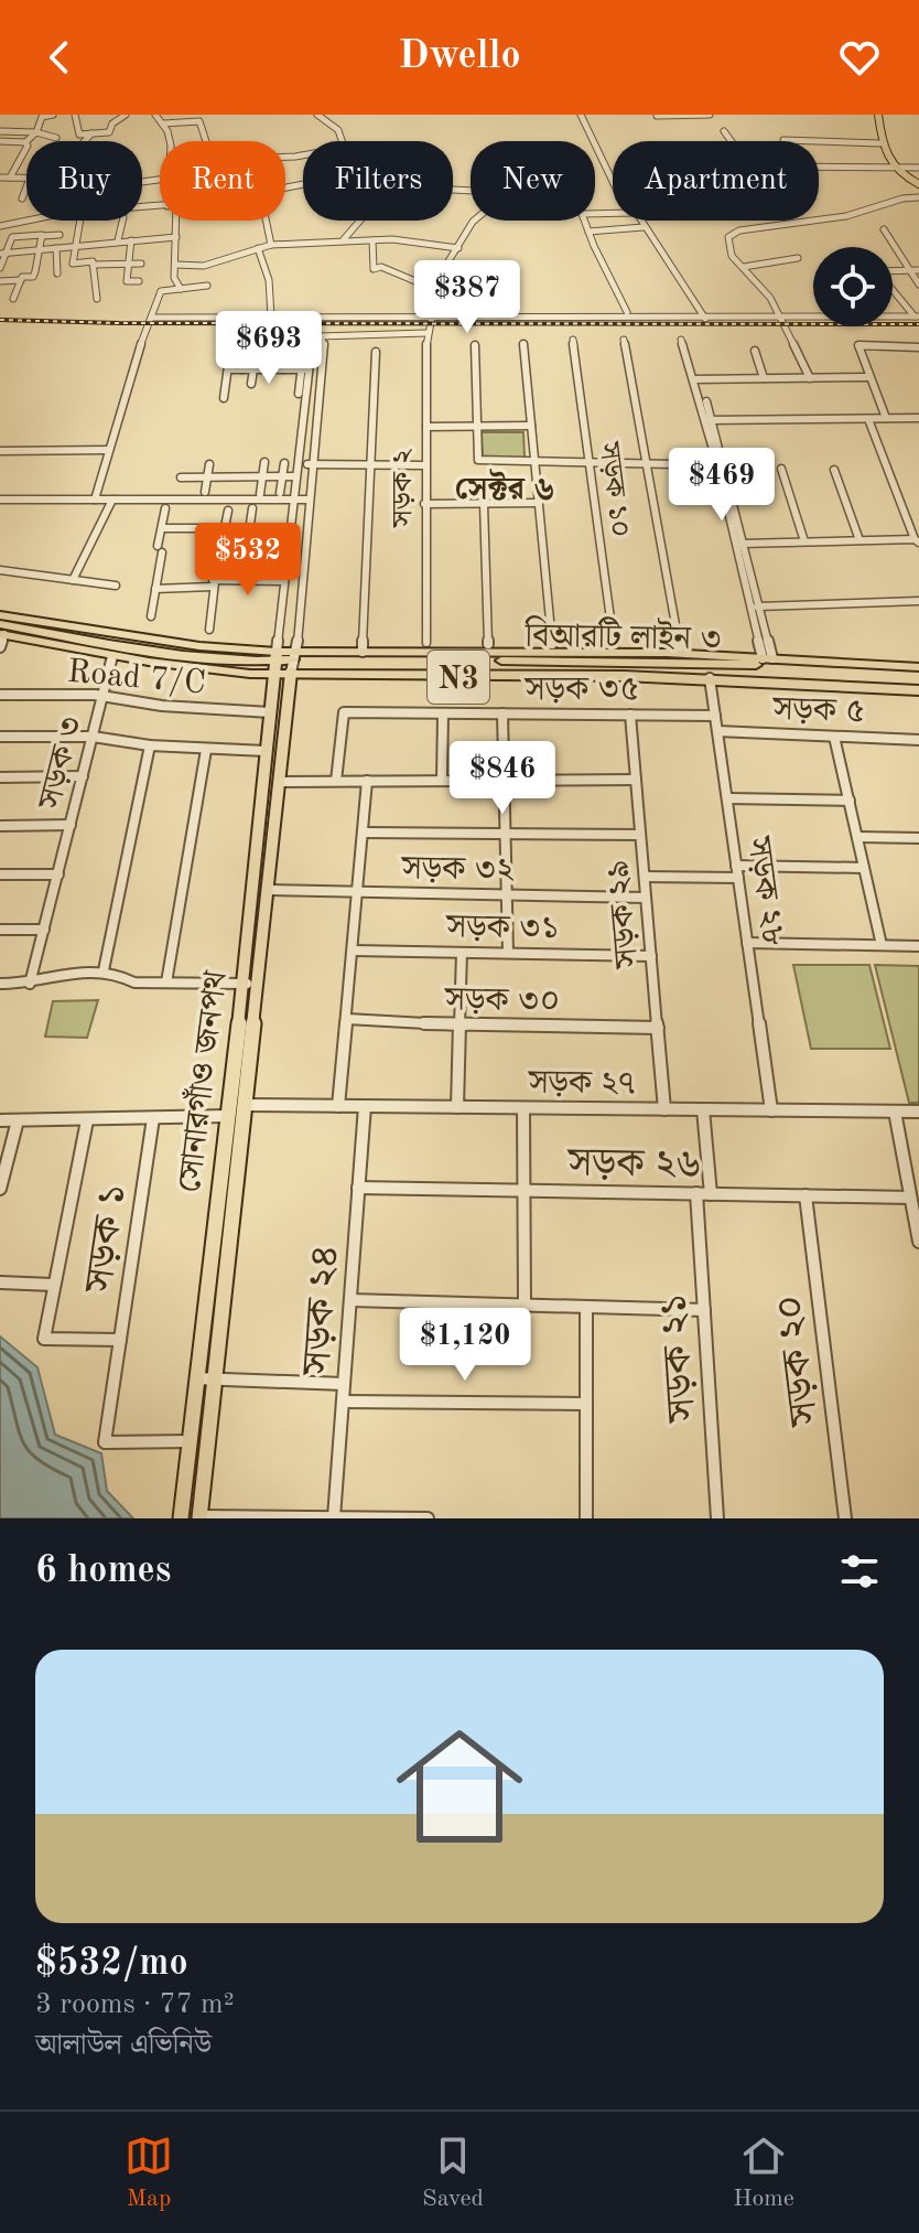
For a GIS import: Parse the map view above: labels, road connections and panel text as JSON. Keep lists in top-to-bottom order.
{
  "streets": {
    "highway": ["বিআরটি লাইন ৩", "N3"],
    "main road": ["সোনারগাঁও জনপথ"],
    "street": [
      "সড়ক ২",
      "সড়ক ১০",
      "Road 7/C",
      "সড়ক ৩৫",
      "সড়ক ৫",
      "সড়ক ৩",
      "সড়ক ৩২",
      "সড়ক ২৮",
      "সড়ক ২৯",
      "সড়ক ৩১",
      "সড়ক ৩০",
      "সড়ক ২৭",
      "সড়ক ২৬",
      "সড়ক ১",
      "সড়ক ২৪",
      "সড়ক ২১",
      "সড়ক ২০"
    ]
  },
  "crossings": [
    ["বিআরটি লাইন ৩", "N3"],
    ["বিআরটি লাইন ৩", "সোনারগাঁও জনপথ"],
    ["Road 7/C", "সড়ক ৩"],
    ["Road 7/C", "সোনারগাঁও জনপথ"],
    ["N3", "সড়ক ৩"],
    ["N3", "সড়ক ২৮"],
    ["N3", "সোনারগাঁও জনপথ"],
    ["সড়ক ৩৫", "সড়ক ২৮"],
    ["সড়ক ৩৫", "সড়ক ২৯"],
    ["সড়ক ৫", "সড়ক ২৮"],
    ["সড়ক ৩২", "সড়ক ২৯"],
    ["সড়ক ৩২", "সোনারগাঁও জনপথ"],
    ["সড়ক ২৮", "সড়ক ২৭"],
    ["সড়ক ২৯", "সড়ক ৩১"],
    ["সড়ক ২৯", "সড়ক ৩০"],
    ["সড়ক ২৯", "সড়ক ২৭"],
    ["সোনারগাঁও জনপথ", "সড়ক ২৭"],
    ["সোনারগাঁও জনপথ", "সড়ক ১"],
    ["সড়ক ২৭", "সড়ক ২৪"],
    ["সড়ক ২৬", "সড়ক ২৪"],
    ["সড়ক ২৬", "সড়ক ২১"],
    ["সড়ক ২৬", "সড়ক ২০"]
  ],
  "districts": ["সেক্টর ৬"],
  "page": {
    "header": "Dwello",
    "chip": [
      "Buy",
      "Rent",
      "Filters",
      "New",
      "Apartment"
    ],
    "price": [
      "$387",
      "$693",
      "$469",
      "$532",
      "$846",
      "$1,120"
    ],
    "heading": "6 homes",
    "list": [
      {
        "name": "$532/mo",
        "note": "3 rooms · 77 m² · আলাউল এভিনিউ"
      }
    ],
    "tabs": ["Map", "Saved", "Home"]
  }
}
